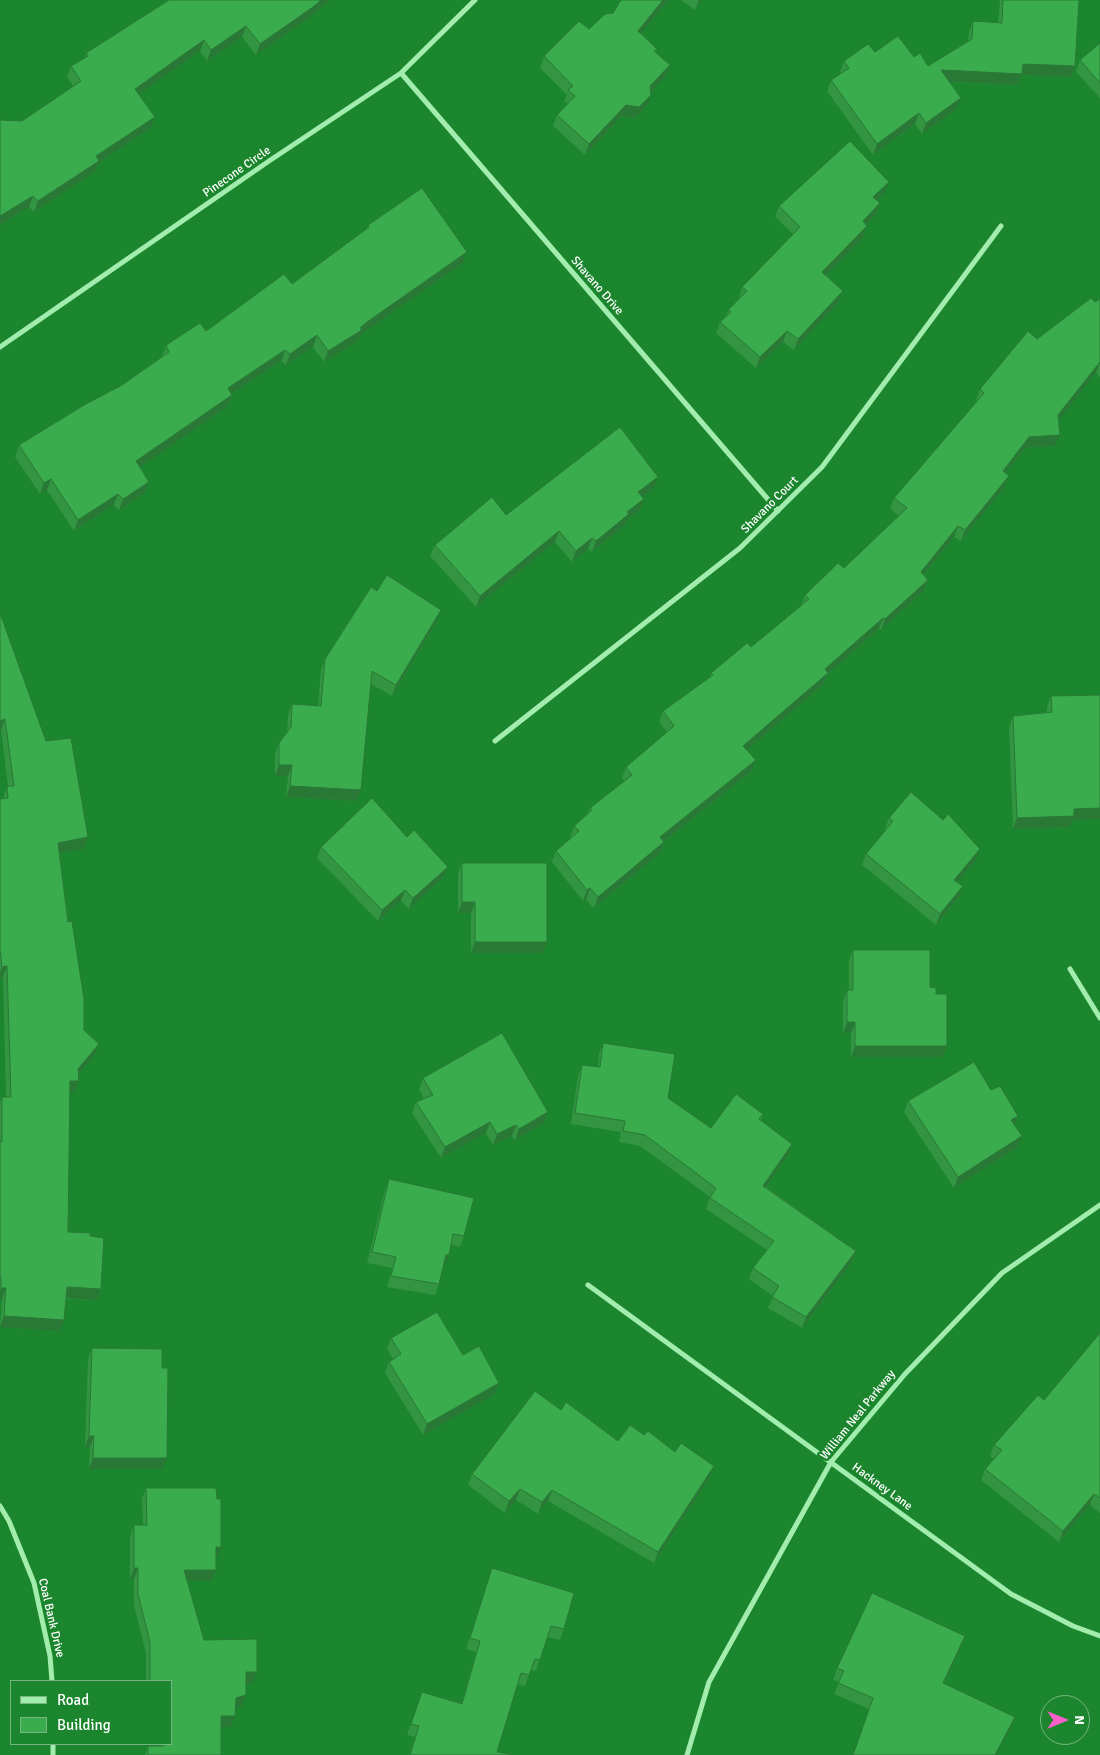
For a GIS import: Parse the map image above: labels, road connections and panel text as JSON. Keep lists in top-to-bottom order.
{
  "streets": {
    "street": [
      "Pinecone Circle",
      "Shavano Drive",
      "Shavano Court",
      "William Neal Parkway",
      "Hackney Lane",
      "Coal Bank Drive"
    ]
  },
  "crossings": [
    ["Pinecone Circle", "Shavano Drive"],
    ["Shavano Drive", "Shavano Court"],
    ["William Neal Parkway", "Hackney Lane"]
  ],
  "legend": ["Road", "Building"],
  "north": "right"
}
